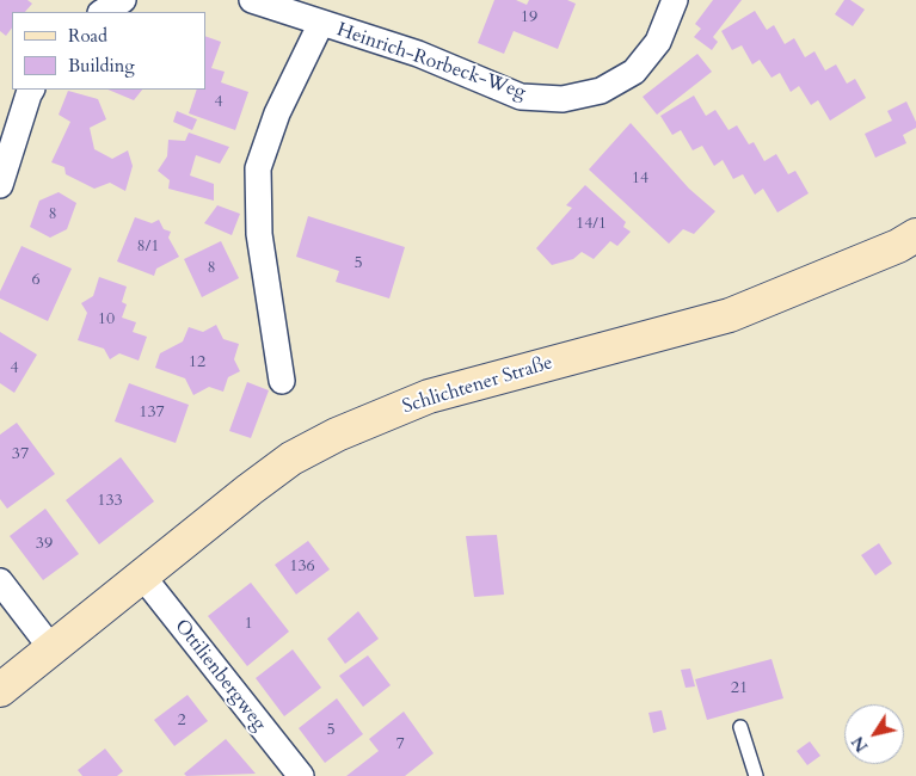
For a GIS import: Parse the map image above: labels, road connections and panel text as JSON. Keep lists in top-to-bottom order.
{
  "streets": {
    "main road": ["Schlichtener Straße"],
    "street": ["Heinrich-Rorbeck-Weg", "Ottilienbergweg"]
  },
  "crossings": [
    ["Schlichtener Straße", "Ottilienbergweg"]
  ],
  "house_numbers": [
    "19",
    "4",
    "14",
    "8",
    "14/1",
    "8/1",
    "5",
    "8",
    "6",
    "10",
    "12",
    "4",
    "137",
    "37",
    "133",
    "39",
    "136",
    "1",
    "21",
    "2",
    "5",
    "7"
  ],
  "legend": ["Road", "Building"],
  "north": "bottom left"
}
